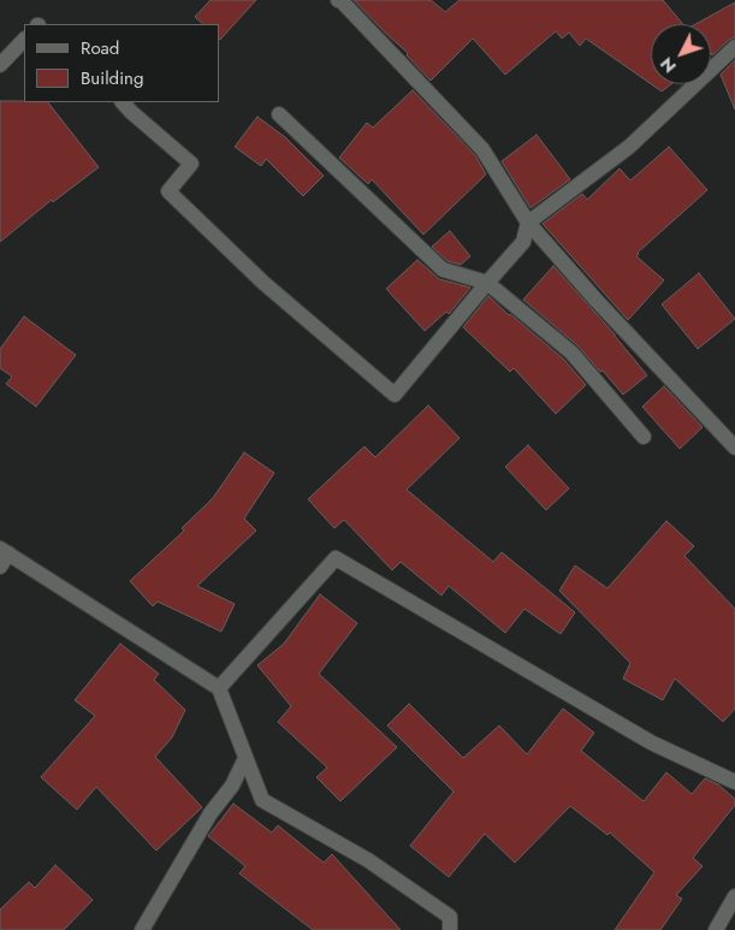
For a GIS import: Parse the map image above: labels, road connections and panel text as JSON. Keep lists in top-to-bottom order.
{
  "legend": ["Road", "Building"],
  "north": "bottom left"
}
